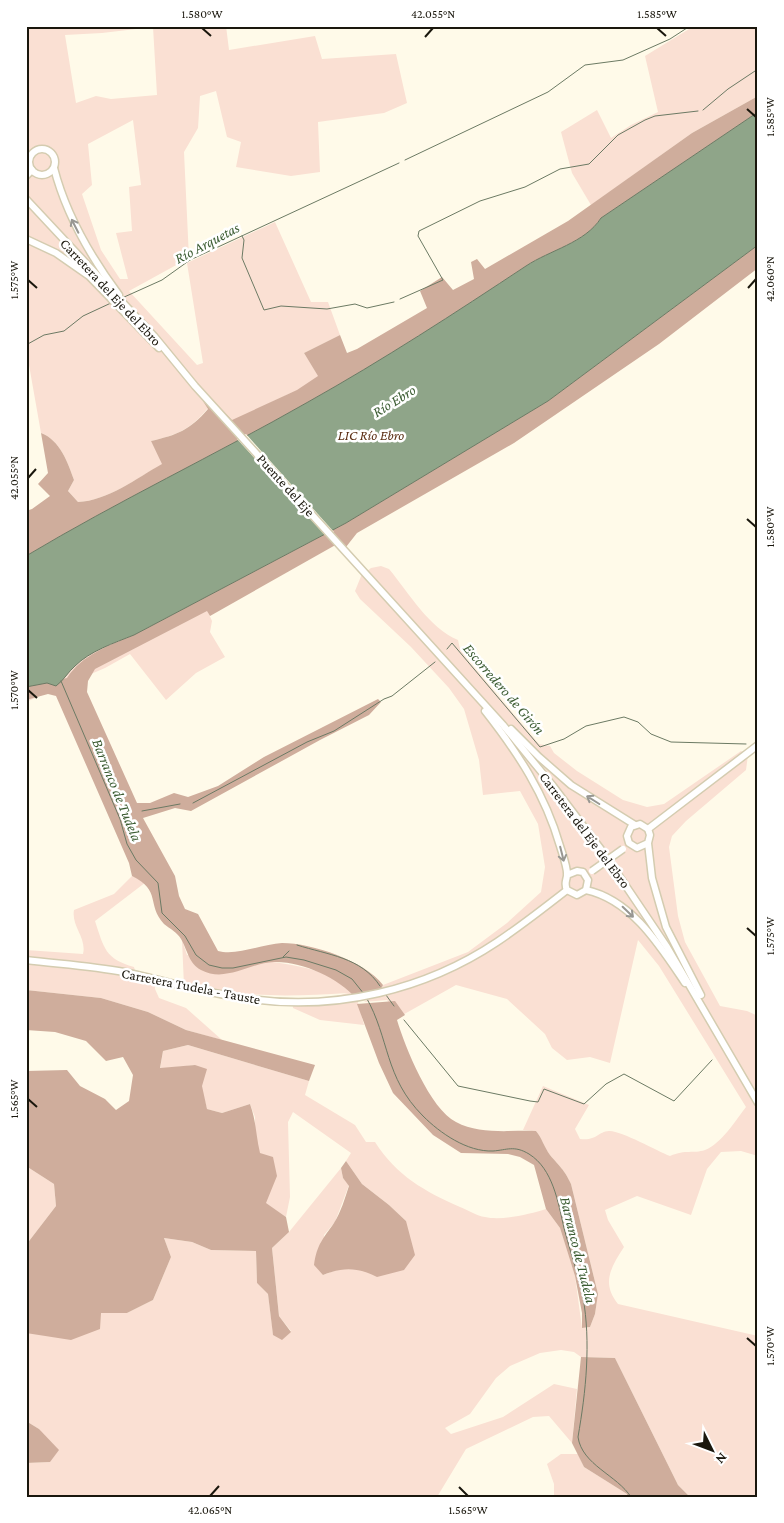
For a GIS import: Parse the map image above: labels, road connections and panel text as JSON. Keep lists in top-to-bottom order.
{
  "streets": {
    "main road": ["Carretera del Eje del Ebro", "Puente del Eje", "Carretera Tudela - Tauste"]
  },
  "crossings": [
    ["Carretera del Eje del Ebro", "Puente del Eje"]
  ],
  "water": [
    "Río Arquetas",
    "Río Ebro",
    "Escorredero de Girón",
    "Barranco de Tudela"
  ],
  "parks": ["LIC Río Ebro"],
  "north": "bottom right",
  "coordinates": [
    "1.580°W",
    "42.055°N",
    "1.585°W",
    "42.060°N",
    "1.575°W",
    "1.570°W",
    "1.565°W",
    "42.065°N"
  ]
}
